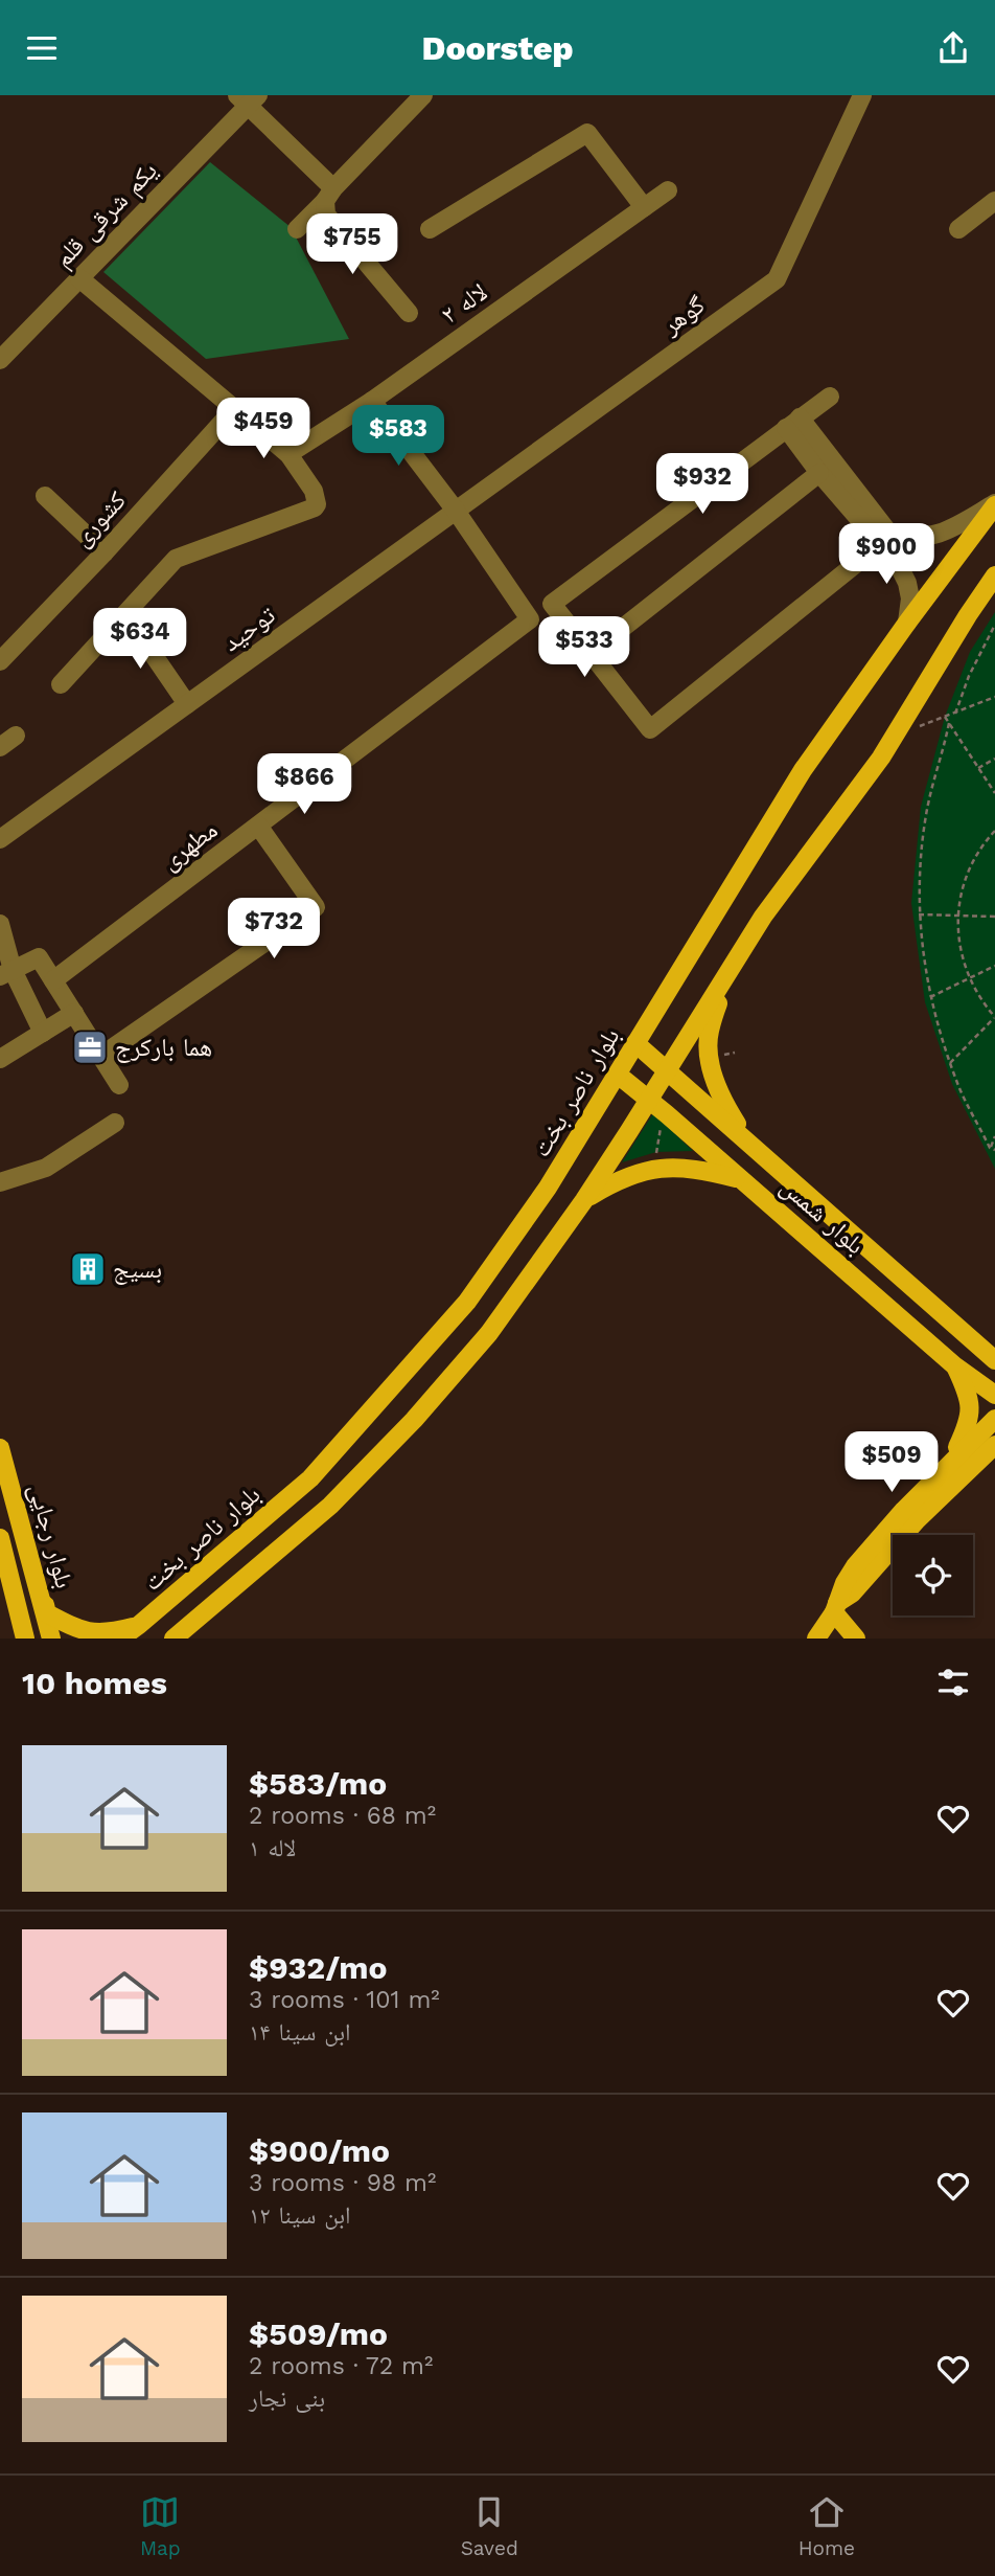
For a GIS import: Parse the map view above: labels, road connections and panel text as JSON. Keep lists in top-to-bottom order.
{
  "streets": {
    "main road": ["بلوار ناصر بخت", "بلوار شمس", "بلوار رجایی"],
    "street": [
      "یکم شرقی قلم",
      "لاله ۲",
      "گوهر",
      "کشوری",
      "توحید",
      "مطهری"
    ]
  },
  "crossings": [
    ["گوهر", "توحید"],
    ["گوهر", "مطهری"],
    ["توحید", "مطهری"],
    ["بلوار ناصر بخت", "بلوار شمس"]
  ],
  "places": {
    "office": ["هما بارکرج"],
    "building": ["بسیج"]
  },
  "page": {
    "header": "Doorstep",
    "price": [
      "$755",
      "$459",
      "$583",
      "$932",
      "$900",
      "$634",
      "$533",
      "$866",
      "$732",
      "$509"
    ],
    "heading": "10 homes",
    "list": [
      {
        "name": "$583/mo",
        "note": "2 rooms · 68 m² · لاله ۱"
      },
      {
        "name": "$932/mo",
        "note": "3 rooms · 101 m² · ابن سینا ۱۴"
      },
      {
        "name": "$900/mo",
        "note": "3 rooms · 98 m² · ابن سینا ۱۲"
      },
      {
        "name": "$509/mo",
        "note": "2 rooms · 72 m² · بنی نجار"
      }
    ],
    "tabs": ["Map", "Saved", "Home"]
  }
}
